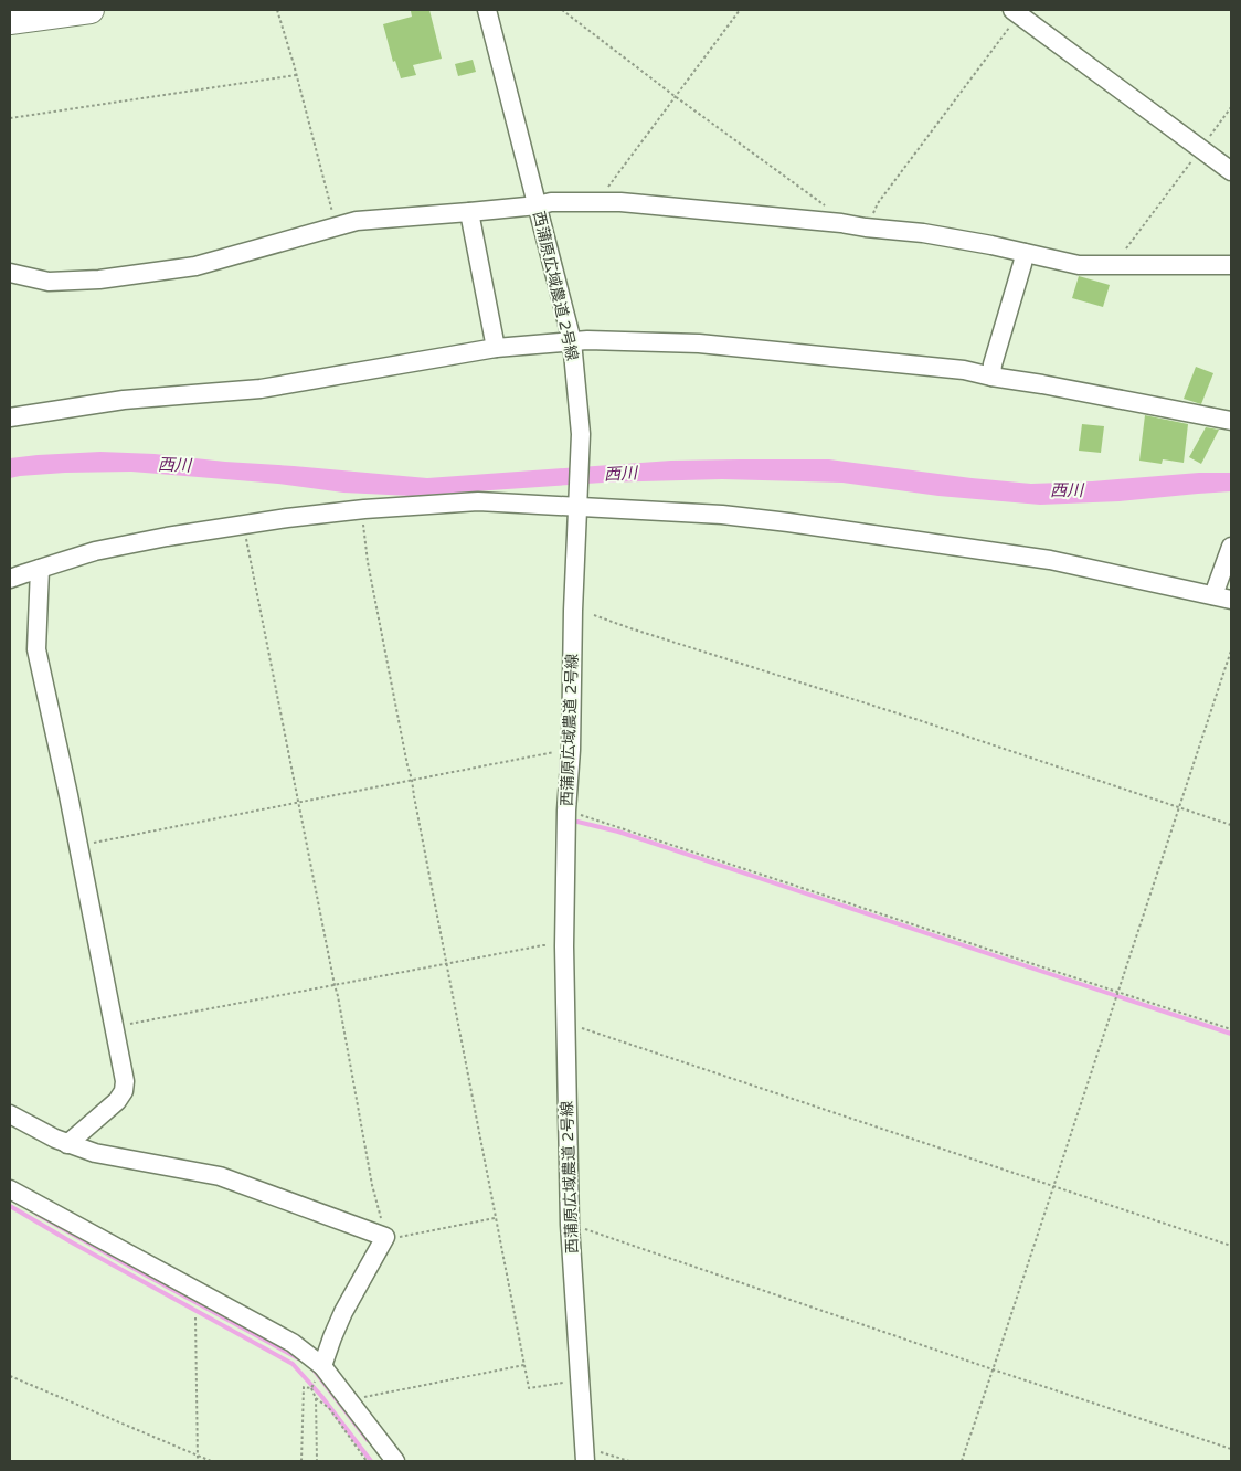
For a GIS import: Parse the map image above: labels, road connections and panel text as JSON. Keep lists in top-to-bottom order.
{
  "streets": {
    "street": ["西蒲原広域農道 2号線"]
  },
  "water": ["西川"]
}
